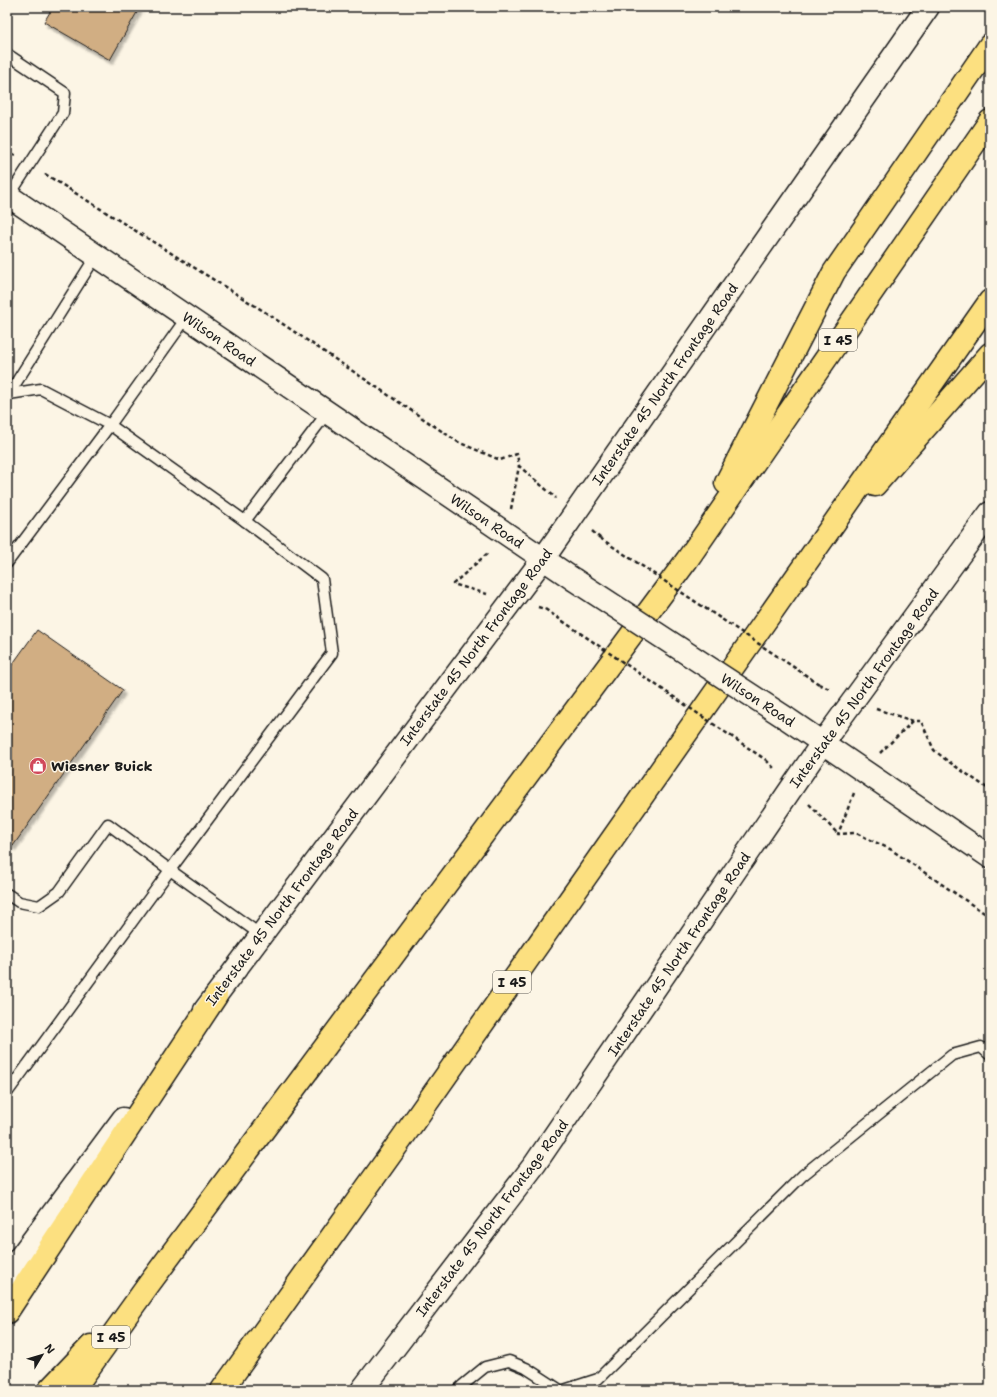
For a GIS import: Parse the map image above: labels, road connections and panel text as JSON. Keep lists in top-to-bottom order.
{
  "streets": {
    "highway": ["I 45"],
    "main road": ["Wilson Road", "Interstate 45 North Frontage Road"]
  },
  "crossings": [
    ["Wilson Road", "Interstate 45 North Frontage Road"]
  ],
  "places": {
    "shop": ["Wiesner Buick"]
  },
  "north": "top right"
}
